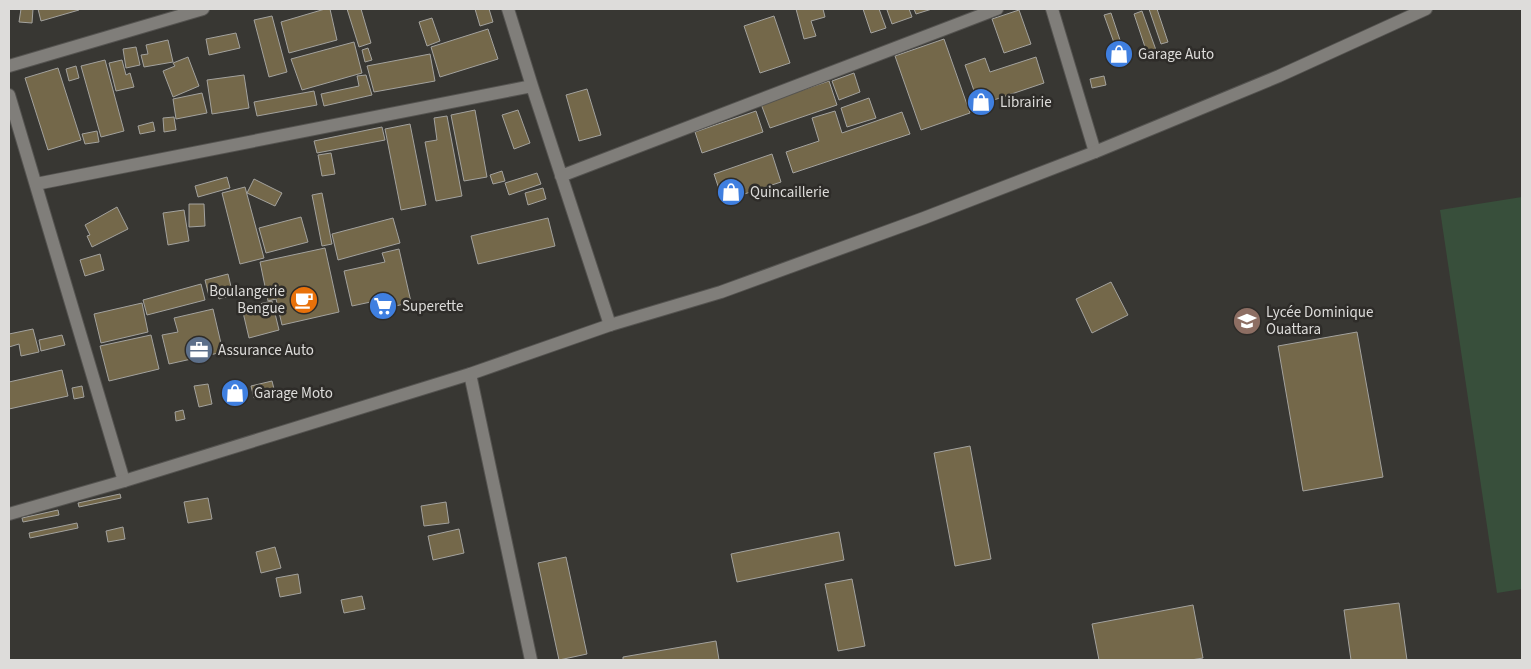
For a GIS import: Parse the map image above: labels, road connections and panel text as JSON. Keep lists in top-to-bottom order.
{
  "places": {
    "shop": [
      "Garage Auto",
      "Librairie",
      "Quincaillerie",
      "Garage Moto"
    ],
    "cafe": ["Boulangerie Bengue"],
    "supermarket": ["Superette"],
    "school or university": ["Lycée Dominique Ouattara"],
    "office": ["Assurance Auto"]
  }
}
